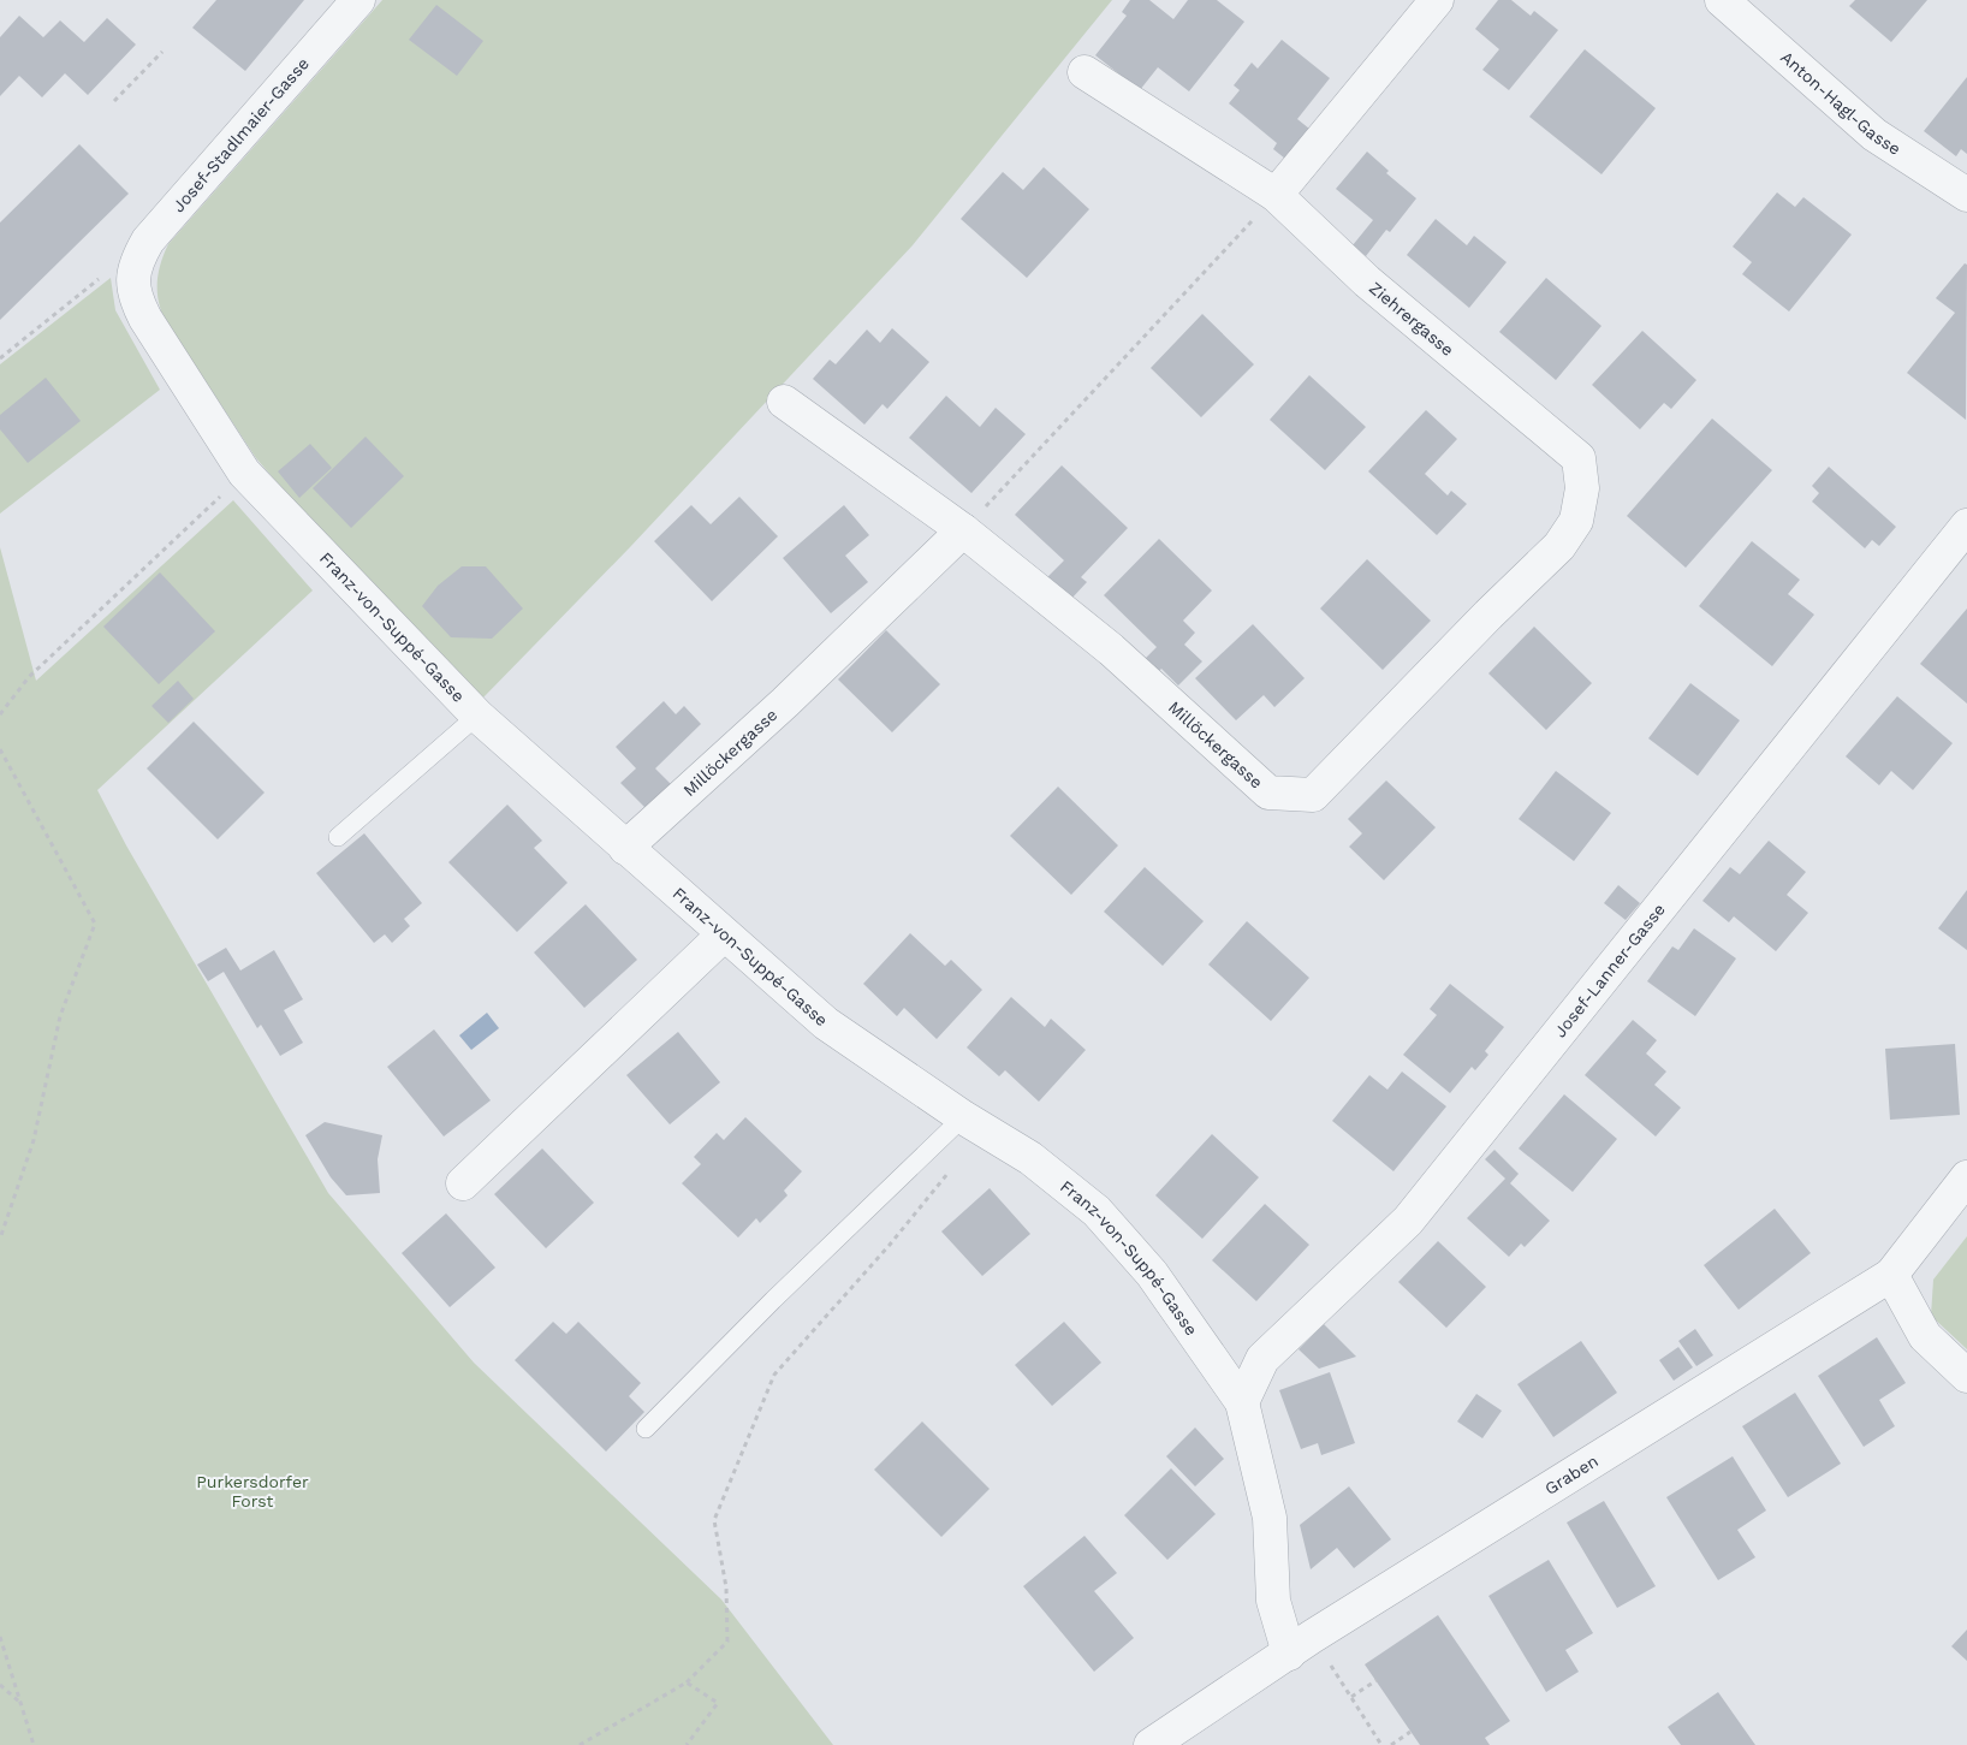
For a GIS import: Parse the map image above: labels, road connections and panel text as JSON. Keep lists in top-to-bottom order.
{
  "streets": {
    "street": [
      "Anton-Hagl-Gasse",
      "Josef-Stadlmaier-Gasse",
      "Ziehrergasse",
      "Franz-von-Suppé-Gasse",
      "Millöckergasse",
      "Josef-Lanner-Gasse",
      "Graben"
    ]
  },
  "crossings": [
    ["Josef-Stadlmaier-Gasse", "Franz-von-Suppé-Gasse"],
    ["Ziehrergasse", "Millöckergasse"],
    ["Franz-von-Suppé-Gasse", "Millöckergasse"],
    ["Franz-von-Suppé-Gasse", "Josef-Lanner-Gasse"],
    ["Franz-von-Suppé-Gasse", "Graben"]
  ],
  "parks": ["Purkersdorfer Forst"]
}
